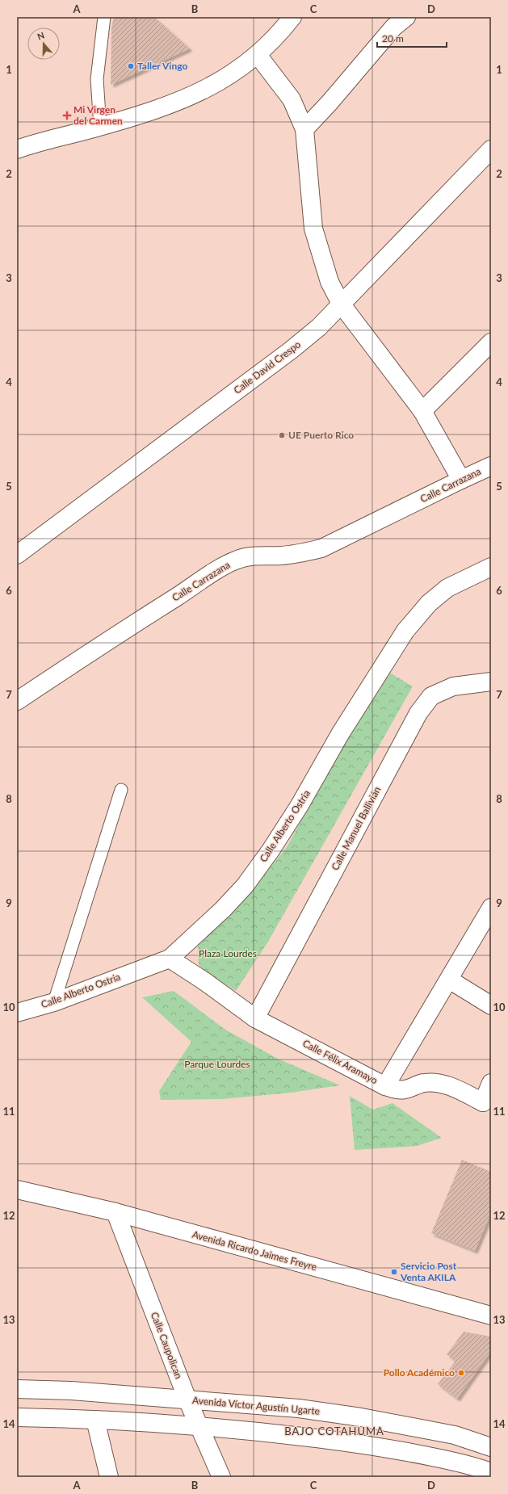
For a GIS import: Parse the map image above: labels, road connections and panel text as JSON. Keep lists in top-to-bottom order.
{
  "streets": {
    "street": [
      "Calle David Crespo",
      "Calle Carrazana",
      "Calle Alberto Ostria",
      "Calle Manuel Ballivián",
      "Calle Félix Aramayo",
      "Avenida Ricardo Jaimes Freyre",
      "Calle Caupolican",
      "Avenida Víctor Agustín Ugarte"
    ]
  },
  "crossings": [
    ["Calle Alberto Ostria", "Calle Félix Aramayo"],
    ["Calle Manuel Ballivián", "Calle Félix Aramayo"],
    ["Avenida Ricardo Jaimes Freyre", "Calle Caupolican"],
    ["Calle Caupolican", "Avenida Víctor Agustín Ugarte"]
  ],
  "districts": ["BAJO COTAHUMA"],
  "parks": ["Plaza Lourdes", "Parque Lourdes"],
  "places": {
    "other": [
      "Taller Vingo",
      "UE Puerto Rico",
      "Servicio Post Venta AKILA",
      "Pollo Académico"
    ],
    "health": ["Mi Virgen del Carmen"]
  },
  "scale_bar": "20 m",
  "north": "top",
  "grid": {
    "columns": [
      "A",
      "B",
      "C",
      "D"
    ],
    "rows": [
      "1",
      "2",
      "3",
      "4",
      "5",
      "6",
      "7",
      "8",
      "9",
      "10",
      "11",
      "12",
      "13",
      "14"
    ]
  }
}
